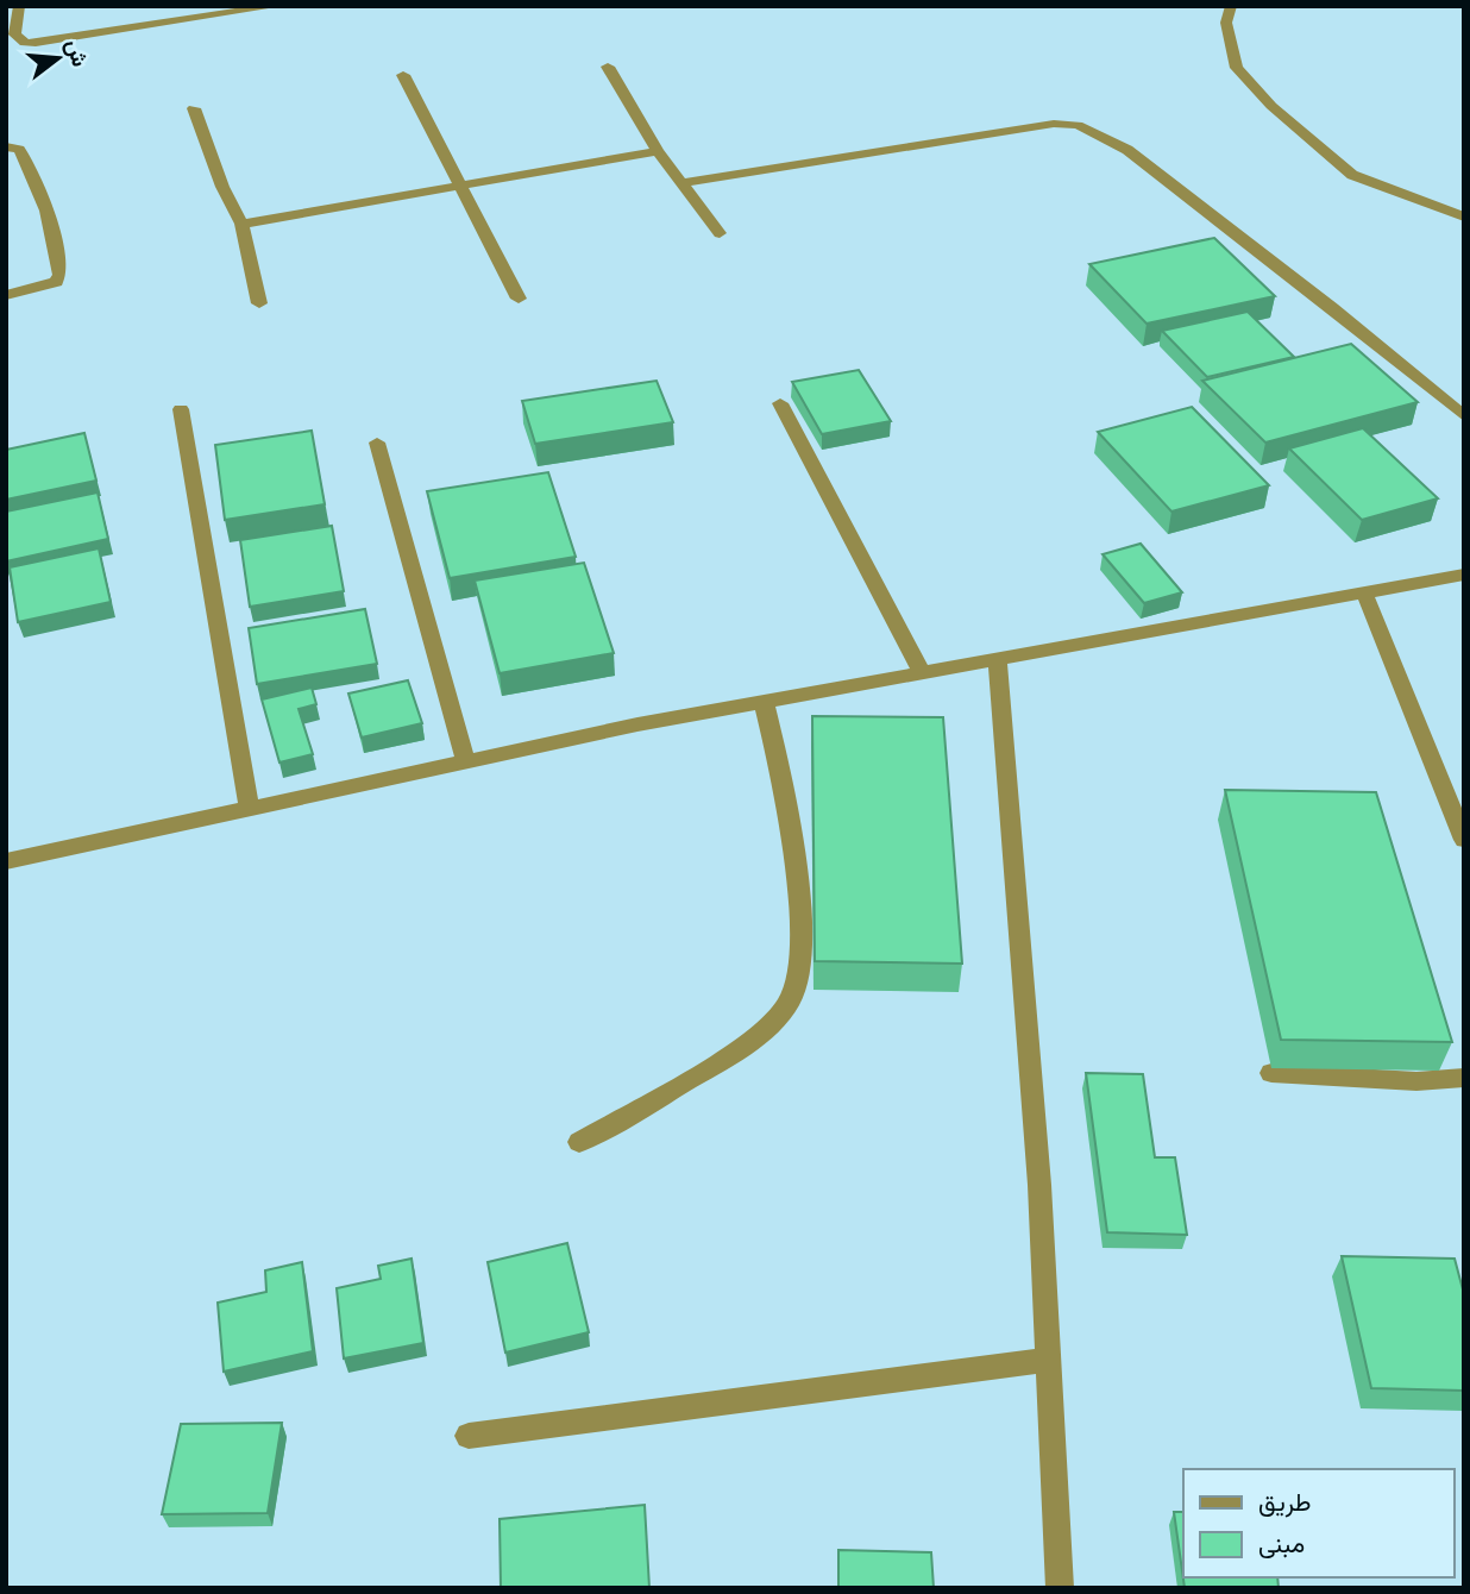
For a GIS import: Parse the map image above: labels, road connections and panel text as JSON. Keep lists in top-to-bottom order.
{
  "legend": ["طريق", "مبنى"],
  "north": "right"
}
